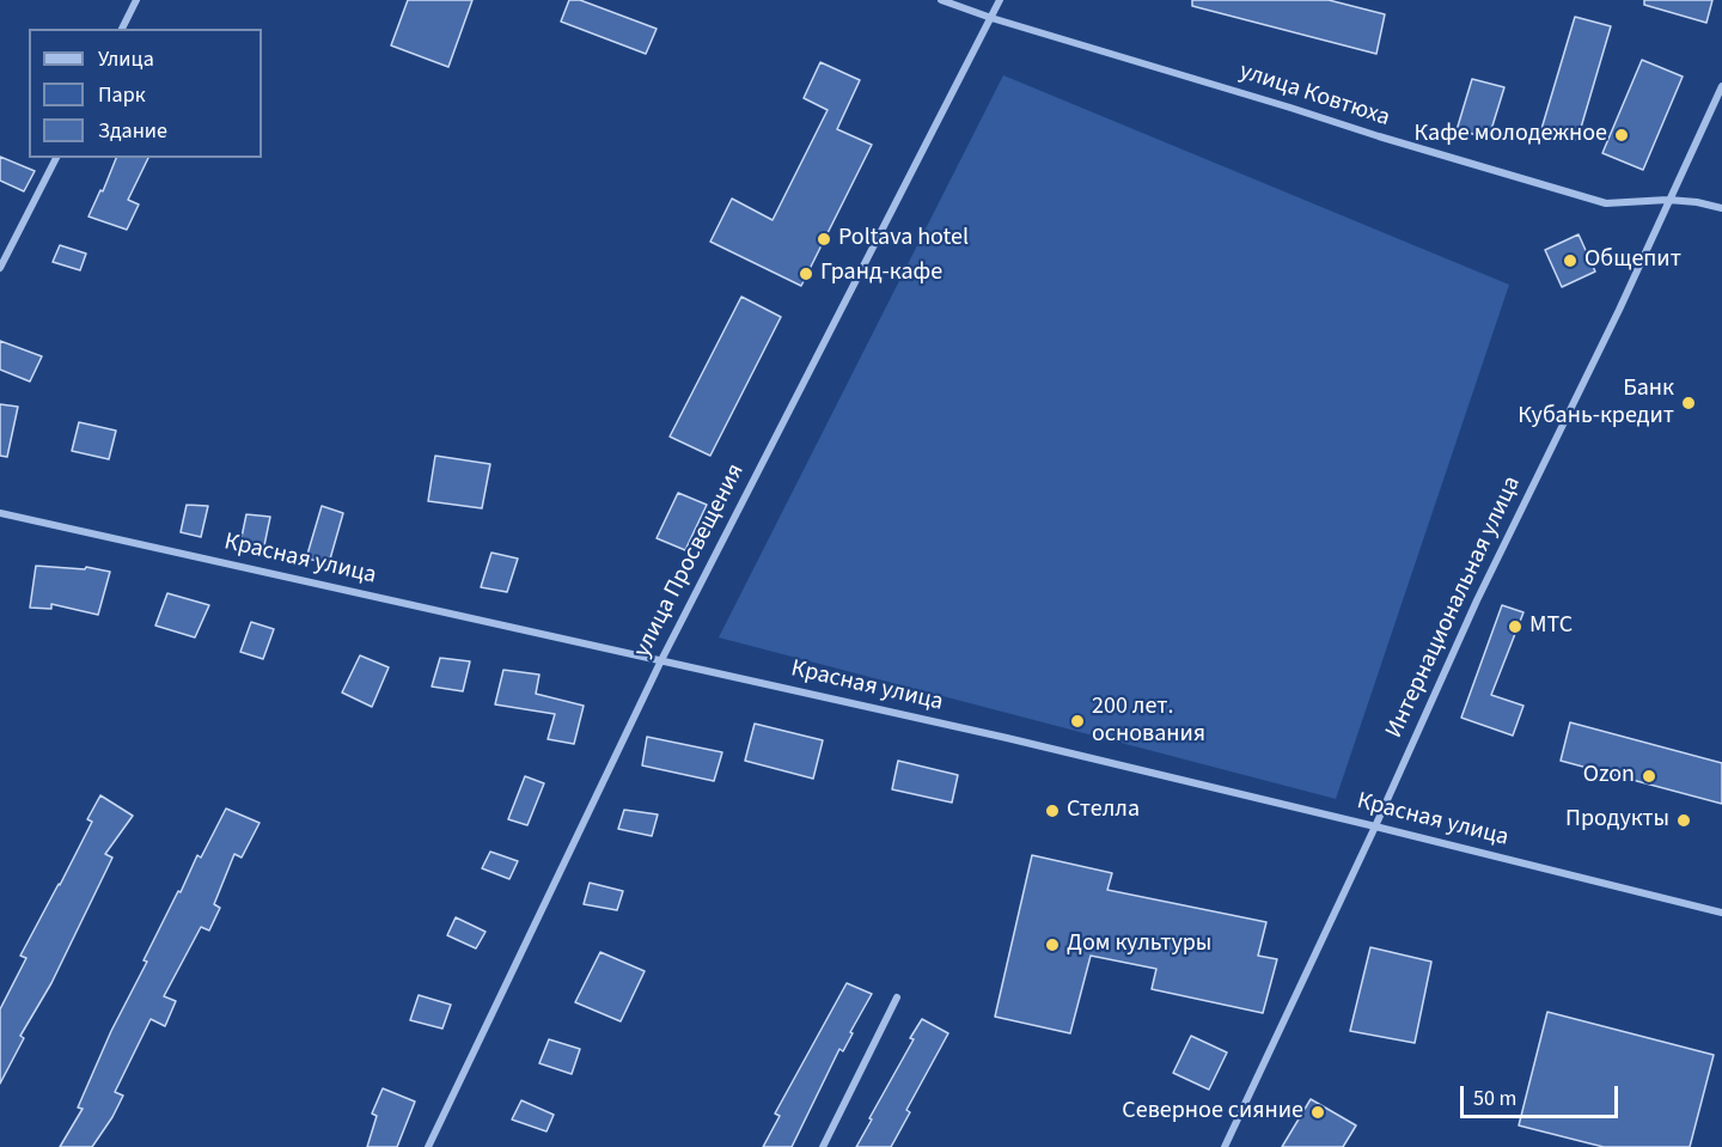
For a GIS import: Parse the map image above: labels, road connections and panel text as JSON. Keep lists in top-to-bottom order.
{
  "streets": {
    "street": [
      "улица Ковтюха",
      "Красная улица",
      "улица Просвещения",
      "Интернациональная улица"
    ]
  },
  "crossings": [
    ["улица Ковтюха", "улица Просвещения"],
    ["улица Ковтюха", "Интернациональная улица"],
    ["Красная улица", "улица Просвещения"],
    ["Красная улица", "Интернациональная улица"]
  ],
  "places": [
    "Кафе молодежное",
    "Poltava hotel",
    "Общепит",
    "Гранд-кафе",
    "Банк Кубань-кредит",
    "МТС",
    "200 лет. основания",
    "Ozon",
    "Стелла",
    "Продукты",
    "Дом культуры",
    "Северное сияние"
  ],
  "legend": ["Улица", "Парк", "Здание"],
  "scale_bar": "50 m"
}
